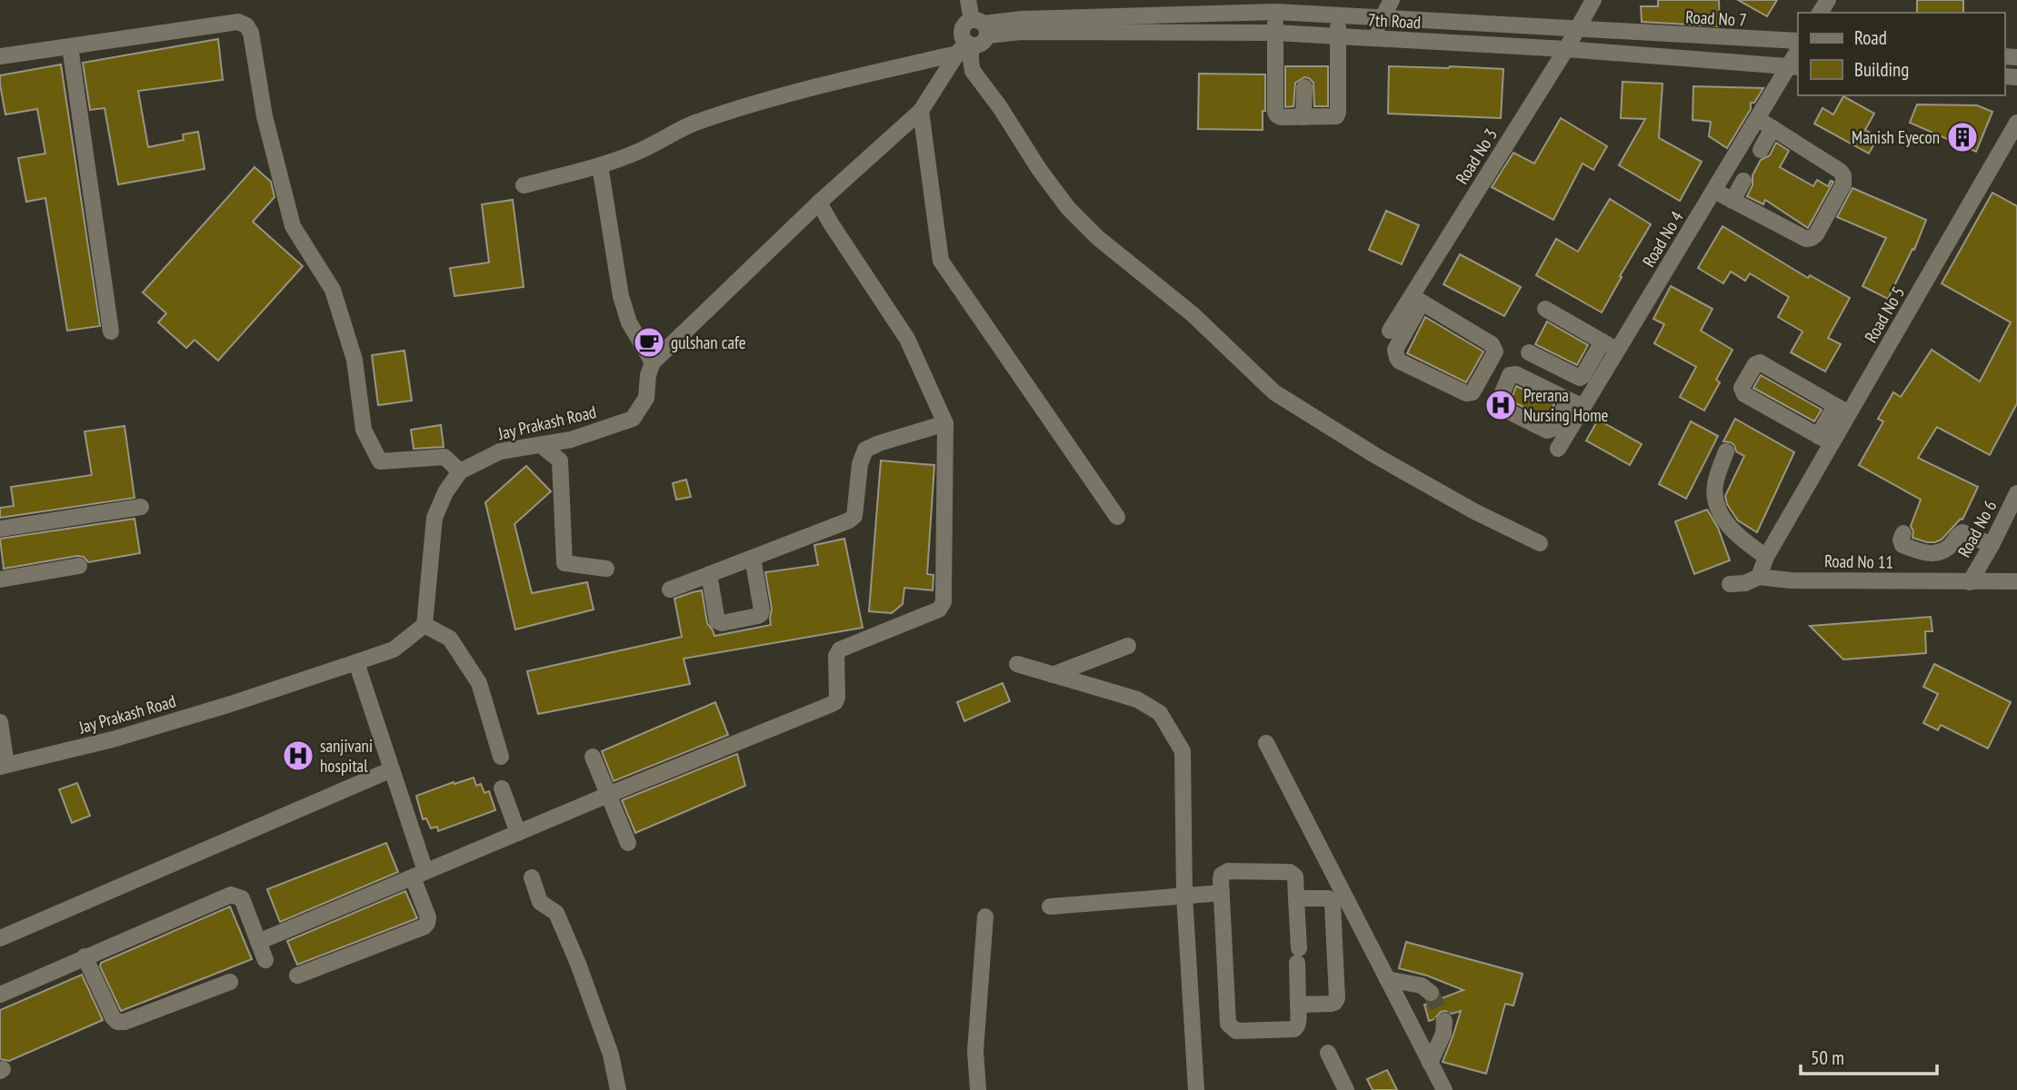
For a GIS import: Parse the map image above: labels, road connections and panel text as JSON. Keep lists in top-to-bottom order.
{
  "streets": {
    "street": [
      "Road No 7",
      "7th Road",
      "Road No 3",
      "Road No 4",
      "Road No 5",
      "Jay Prakash Road",
      "Road No 6",
      "Road No 11"
    ]
  },
  "crossings": [
    ["Road No 7", "7th Road"],
    ["Road No 7", "Road No 3"],
    ["7th Road", "Road No 3"],
    ["7th Road", "Road No 4"],
    ["Road No 6", "Road No 11"]
  ],
  "places": {
    "building": ["Manish Eyecon"],
    "cafe": ["gulshan cafe"],
    "hospital": ["Prerana Nursing Home", "sanjivani hospital"]
  },
  "legend": ["Road", "Building"],
  "scale_bar": "50 m"
}
